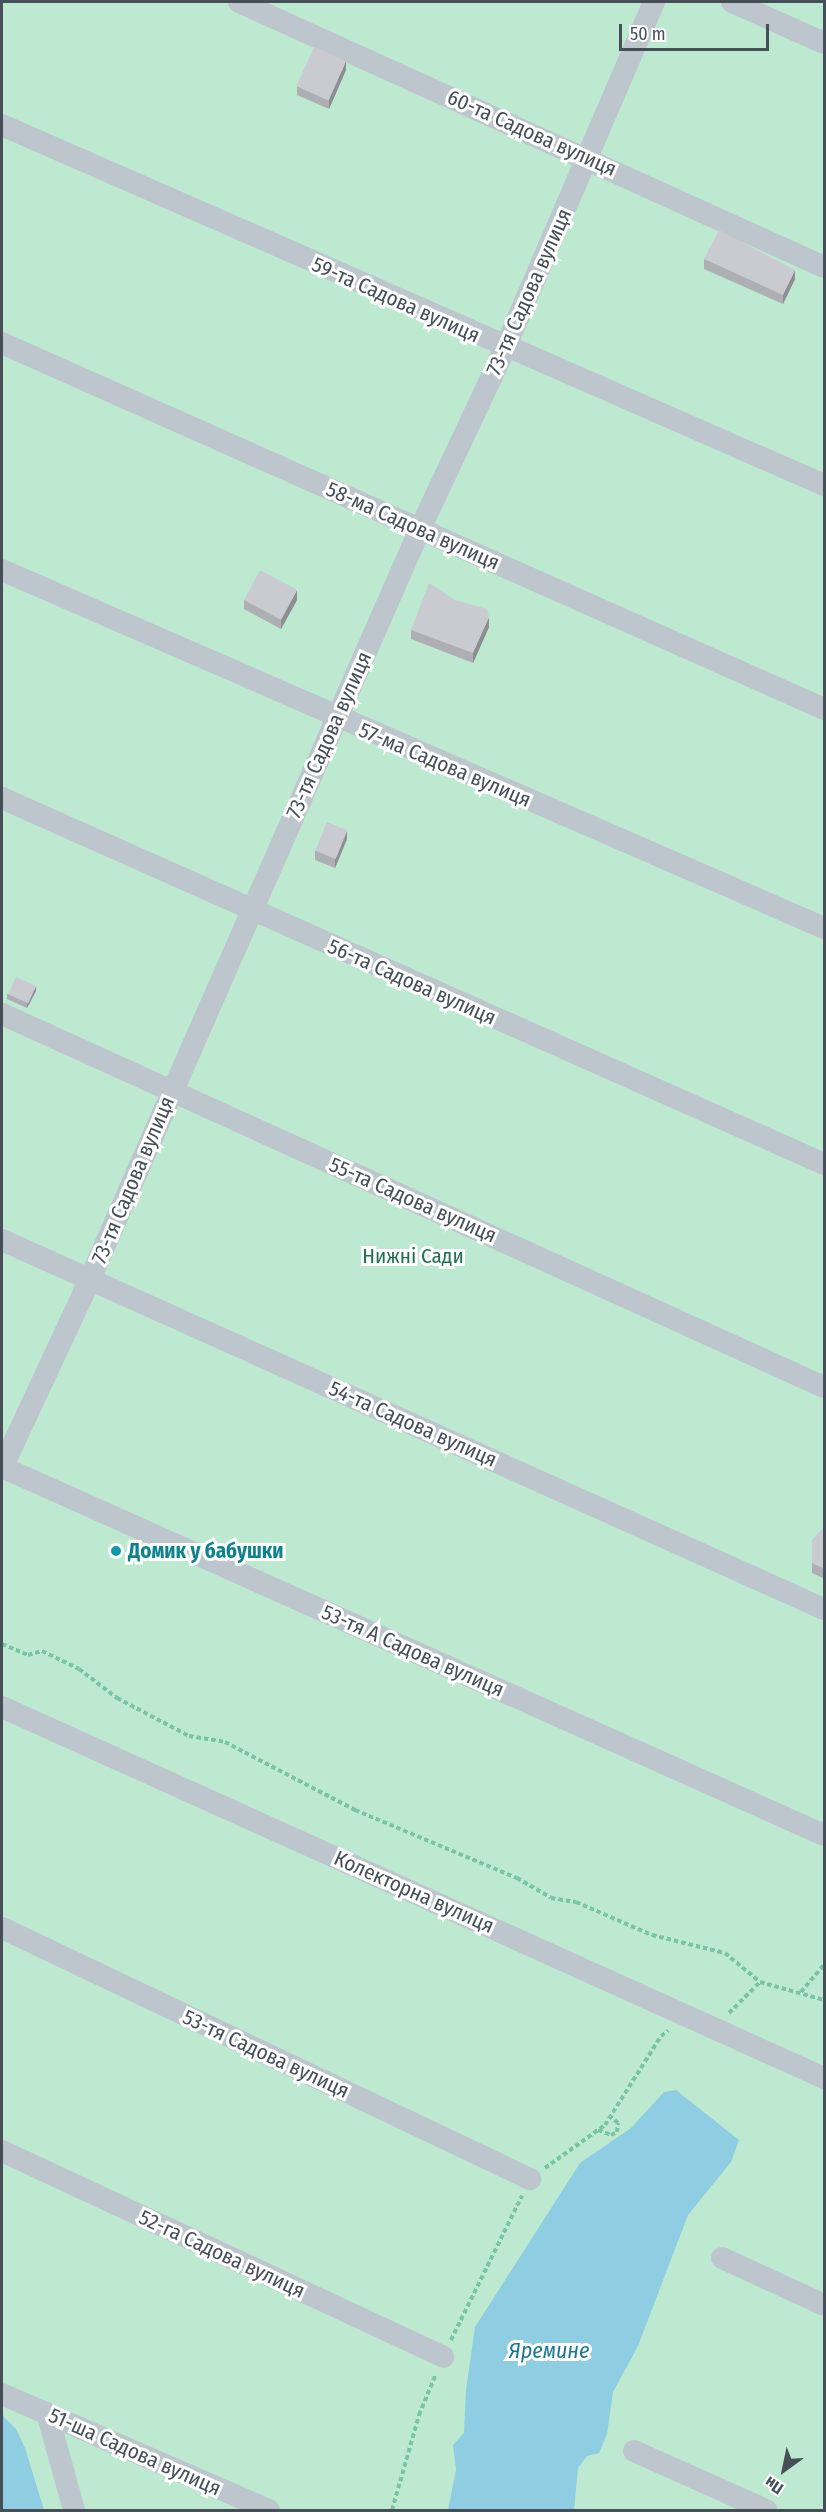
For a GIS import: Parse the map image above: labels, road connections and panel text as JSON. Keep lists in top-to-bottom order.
{
  "streets": {
    "street": [
      "60-та Садова вулиця",
      "73-тя Садова вулиця",
      "59-та Садова вулиця",
      "58-ма Садова вулиця",
      "57-ма Садова вулиця",
      "56-та Садова вулиця",
      "55-та Садова вулиця",
      "54-та Садова вулиця",
      "53-тя А Садова вулиця",
      "Колекторна вулиця",
      "53-тя Садова вулиця",
      "52-га Садова вулиця",
      "51-ша Садова вулиця"
    ]
  },
  "crossings": [
    ["60-та Садова вулиця", "73-тя Садова вулиця"],
    ["73-тя Садова вулиця", "59-та Садова вулиця"],
    ["73-тя Садова вулиця", "58-ма Садова вулиця"],
    ["73-тя Садова вулиця", "57-ма Садова вулиця"],
    ["73-тя Садова вулиця", "56-та Садова вулиця"],
    ["73-тя Садова вулиця", "55-та Садова вулиця"],
    ["73-тя Садова вулиця", "54-та Садова вулиця"],
    ["73-тя Садова вулиця", "53-тя А Садова вулиця"]
  ],
  "water": ["Яремине"],
  "parks": ["Нижні Сади"],
  "places": ["Домик у бабушки"],
  "scale_bar": "50 m",
  "north": "bottom left"
}
